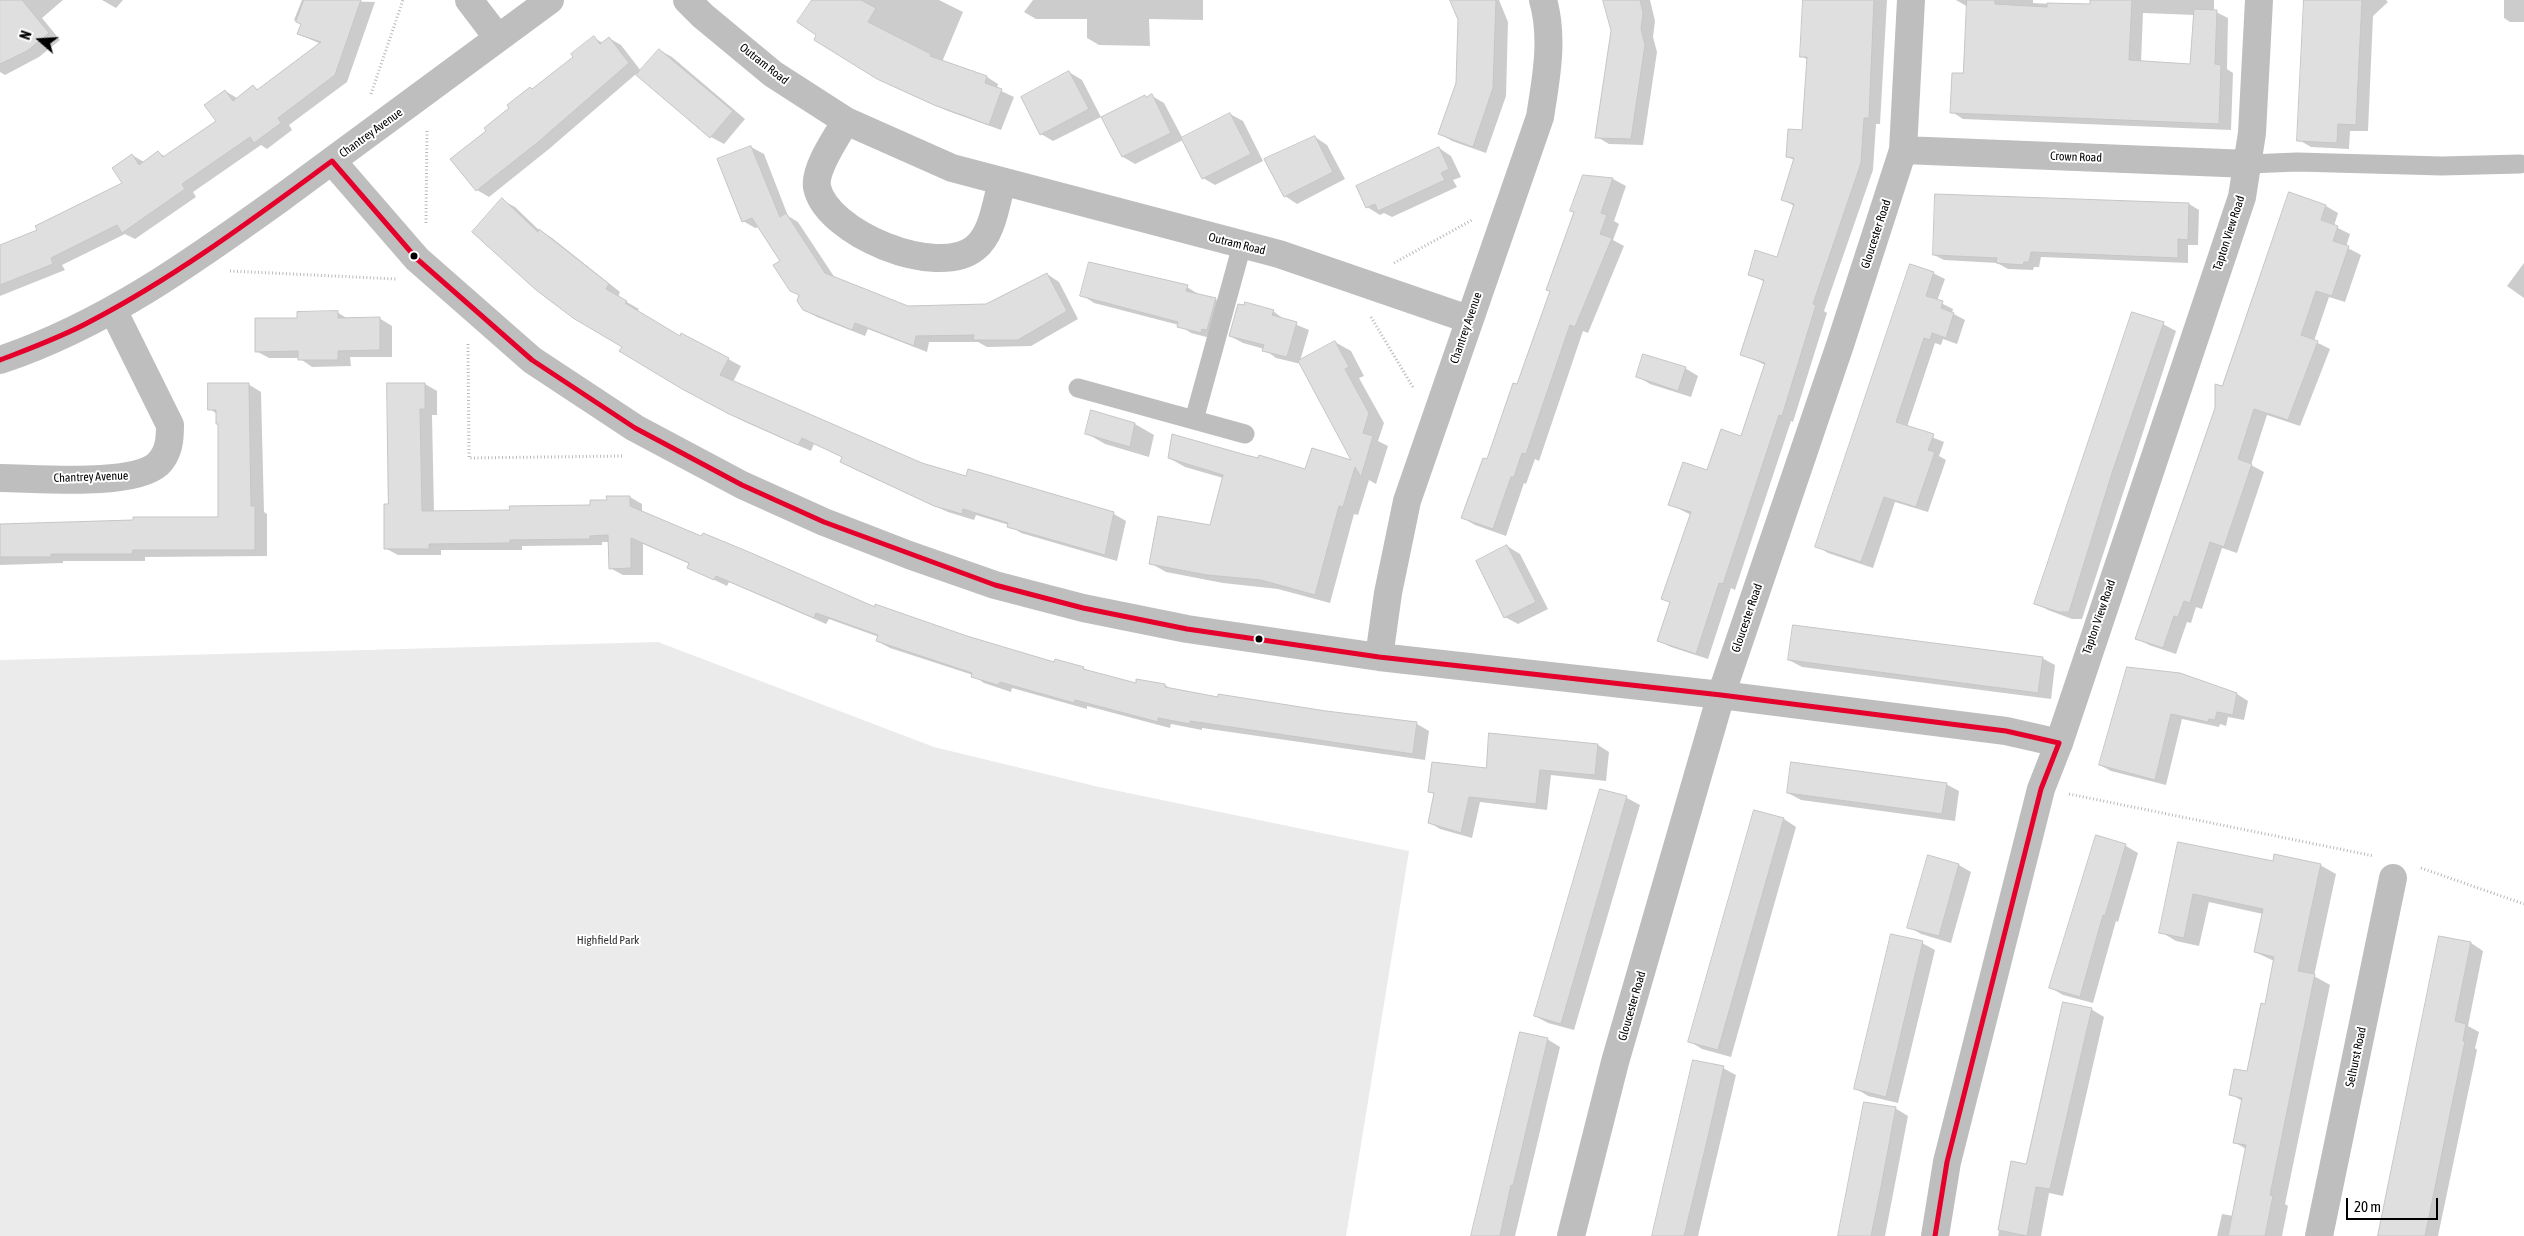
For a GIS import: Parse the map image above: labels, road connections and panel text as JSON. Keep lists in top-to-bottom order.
{
  "streets": {
    "street": [
      "Outram Road",
      "Chantrey Avenue",
      "Crown Road",
      "Tapton View Road",
      "Gloucester Road",
      "Selhurst Road"
    ]
  },
  "crossings": [
    ["Outram Road", "Chantrey Avenue"],
    ["Crown Road", "Tapton View Road"],
    ["Crown Road", "Gloucester Road"]
  ],
  "parks": ["Highfield Park"],
  "scale_bar": "20 m",
  "north": "left"
}
